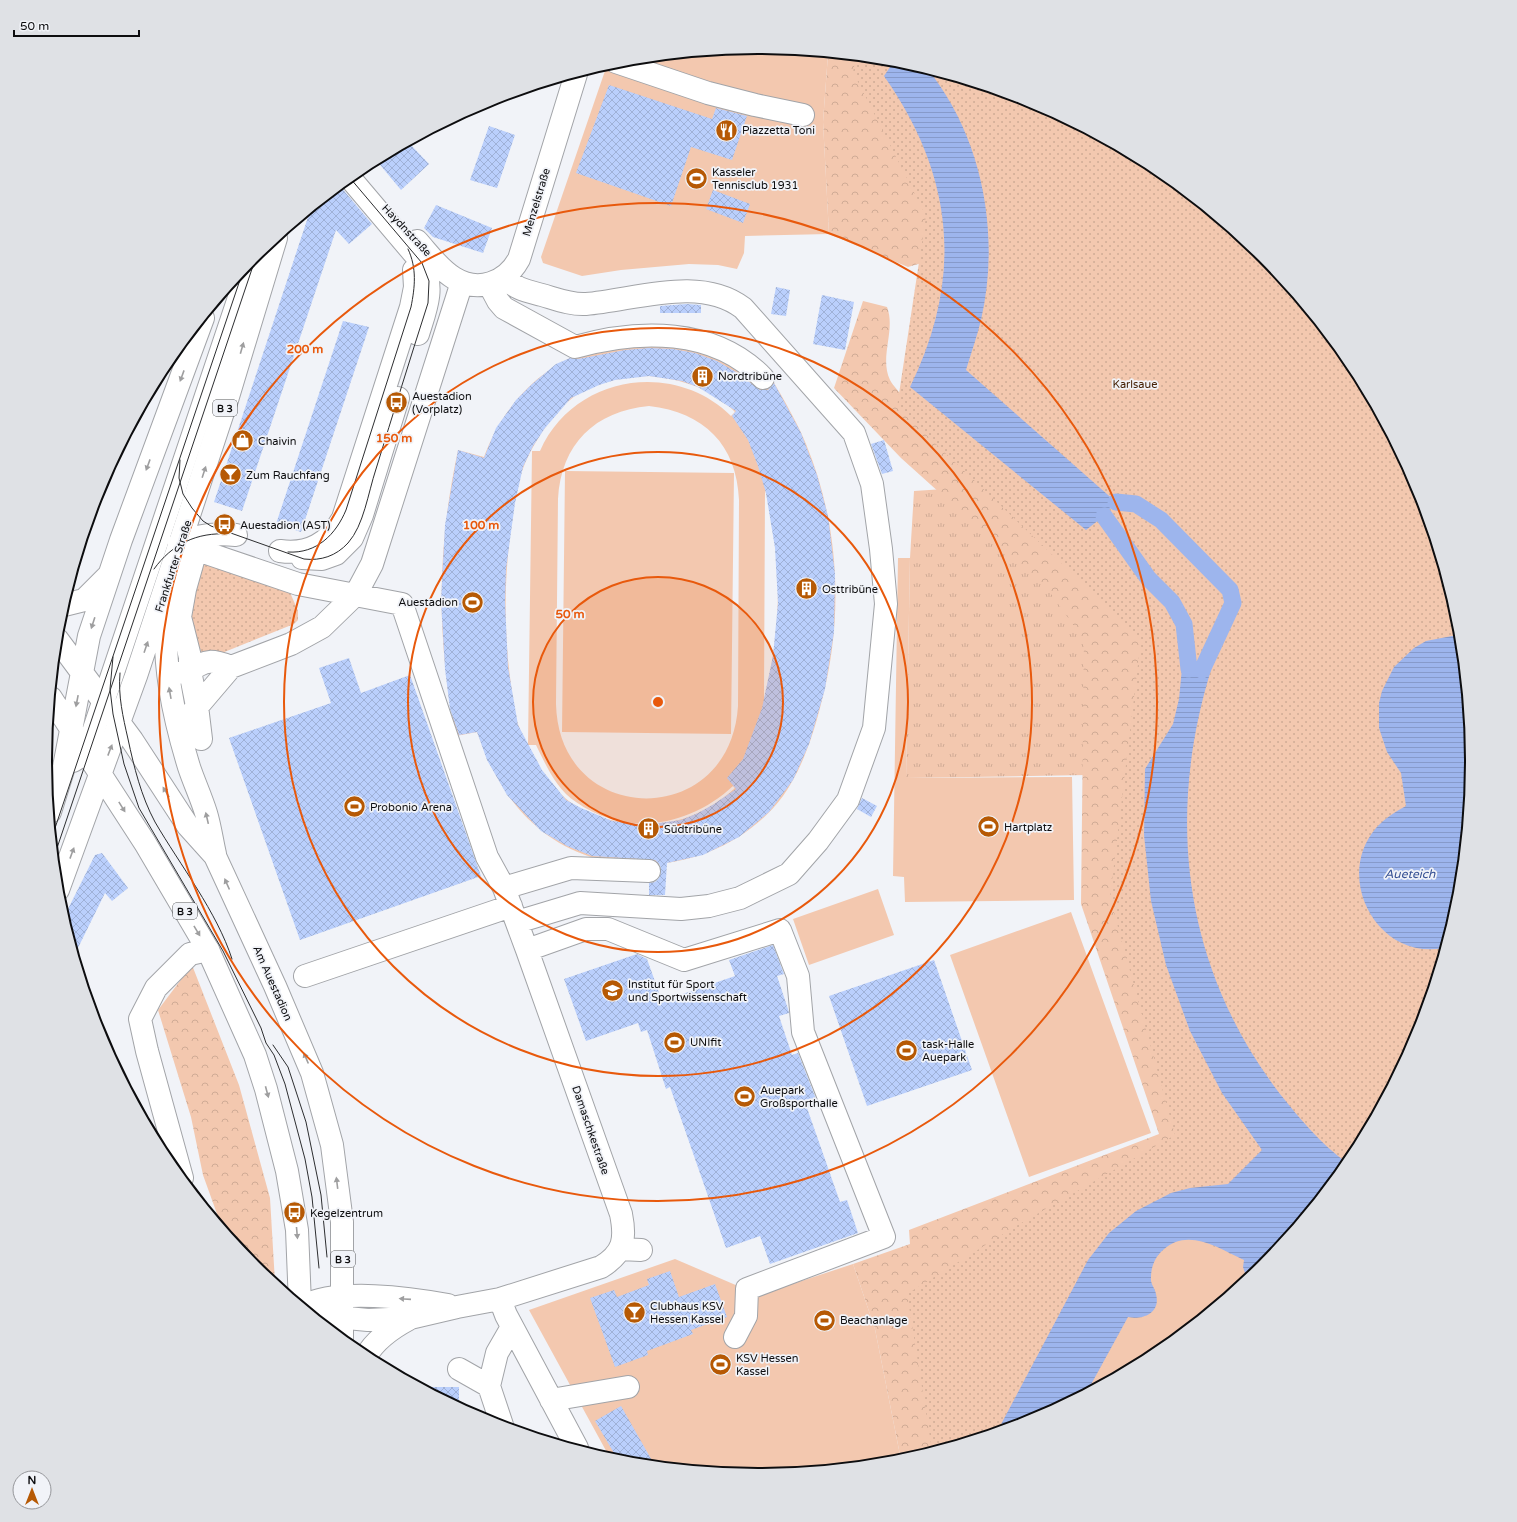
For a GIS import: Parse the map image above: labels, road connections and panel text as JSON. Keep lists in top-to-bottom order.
{
  "streets": {
    "main road": [
      "Menzelstraße",
      "Haydnstraße",
      "B 3",
      "Frankfurter Straße",
      "Am Auestadion",
      "Damaschkestraße"
    ]
  },
  "crossings": [
    ["B 3", "Frankfurter Straße"],
    ["Frankfurter Straße", "Am Auestadion"],
    ["Am Auestadion", "Damaschkestraße"]
  ],
  "water": ["Aueteich"],
  "parks": ["Karlsaue"],
  "places": {
    "restaurant": ["Piazzetta Toni"],
    "sports": [
      "Kasseler Tennisclub 1931",
      "Auestadion",
      "Probonio Arena",
      "Hartplatz",
      "UNIfit",
      "task-Halle Auepark",
      "Auepark Großsporthalle",
      "Beachanlage",
      "KSV Hessen Kassel"
    ],
    "building": ["Nordtribüne", "Osttribüne", "Südtribüne"],
    "bus stop": ["Auestadion (Vorplatz)", "Auestadion (AST)", "Kegelzentrum"],
    "shop": ["Chaivin"],
    "bar": ["Zum Rauchfang", "Clubhaus KSV Hessen Kassel"],
    "school or university": ["Institut für Sport und Sportwissenschaft"]
  },
  "scale_bar": "50 m",
  "north": "top",
  "rings": [
    "200 m",
    "150 m",
    "100 m",
    "50 m"
  ]
}
